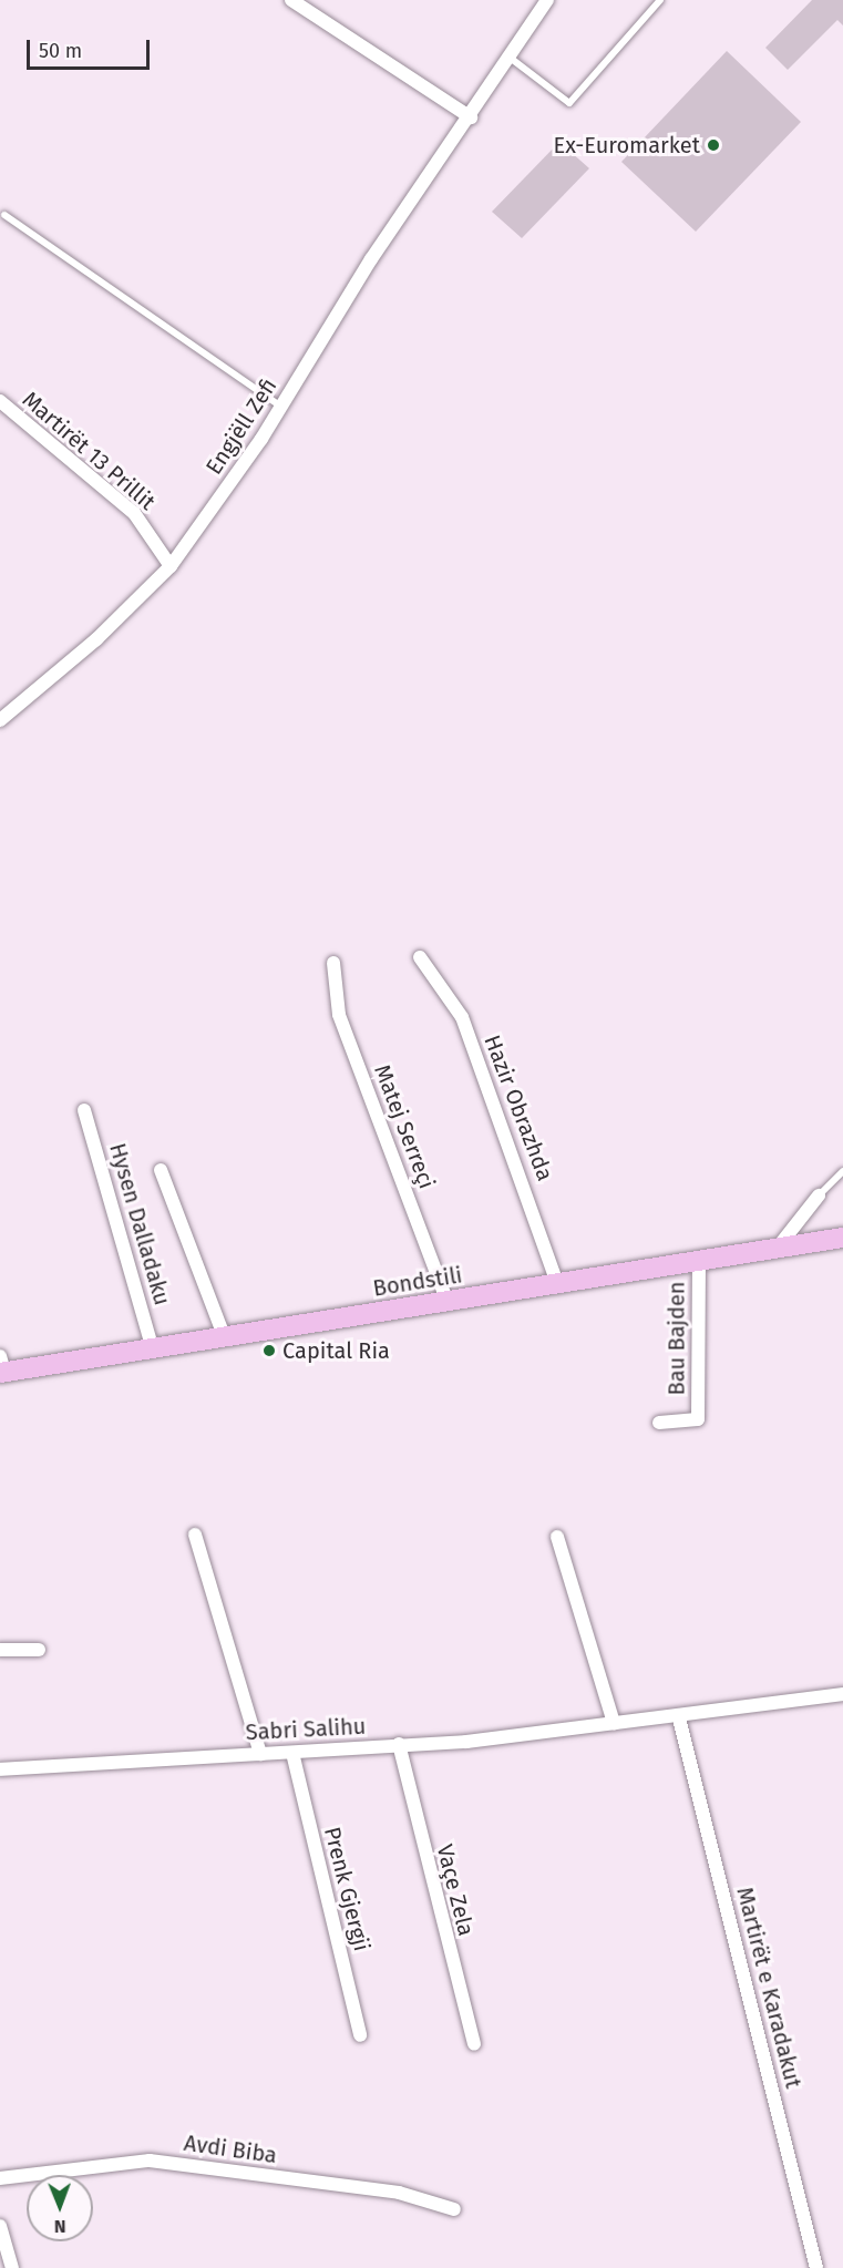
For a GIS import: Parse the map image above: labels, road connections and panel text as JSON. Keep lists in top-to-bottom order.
{
  "streets": {
    "main road": ["Bondstili"],
    "street": [
      "Engjëll Zefi",
      "Martirët 13 Prillit",
      "Hazir Obrazhda",
      "Matej Serreçi",
      "Hysen Dalladaku",
      "Bau Bajden",
      "Sabri Salihu",
      "Prenk Gjergji",
      "Vaçe Zela",
      "Martirët e Karadakut",
      "Avdi Biba"
    ]
  },
  "crossings": [
    ["Engjëll Zefi", "Martirët 13 Prillit"],
    ["Hazir Obrazhda", "Bondstili"],
    ["Matej Serreçi", "Bondstili"],
    ["Hysen Dalladaku", "Bondstili"],
    ["Bondstili", "Bau Bajden"],
    ["Sabri Salihu", "Prenk Gjergji"],
    ["Sabri Salihu", "Vaçe Zela"],
    ["Sabri Salihu", "Martirët e Karadakut"]
  ],
  "places": ["Ex-Euromarket", "Capital Ria"],
  "scale_bar": "50 m",
  "north": "bottom"
}
